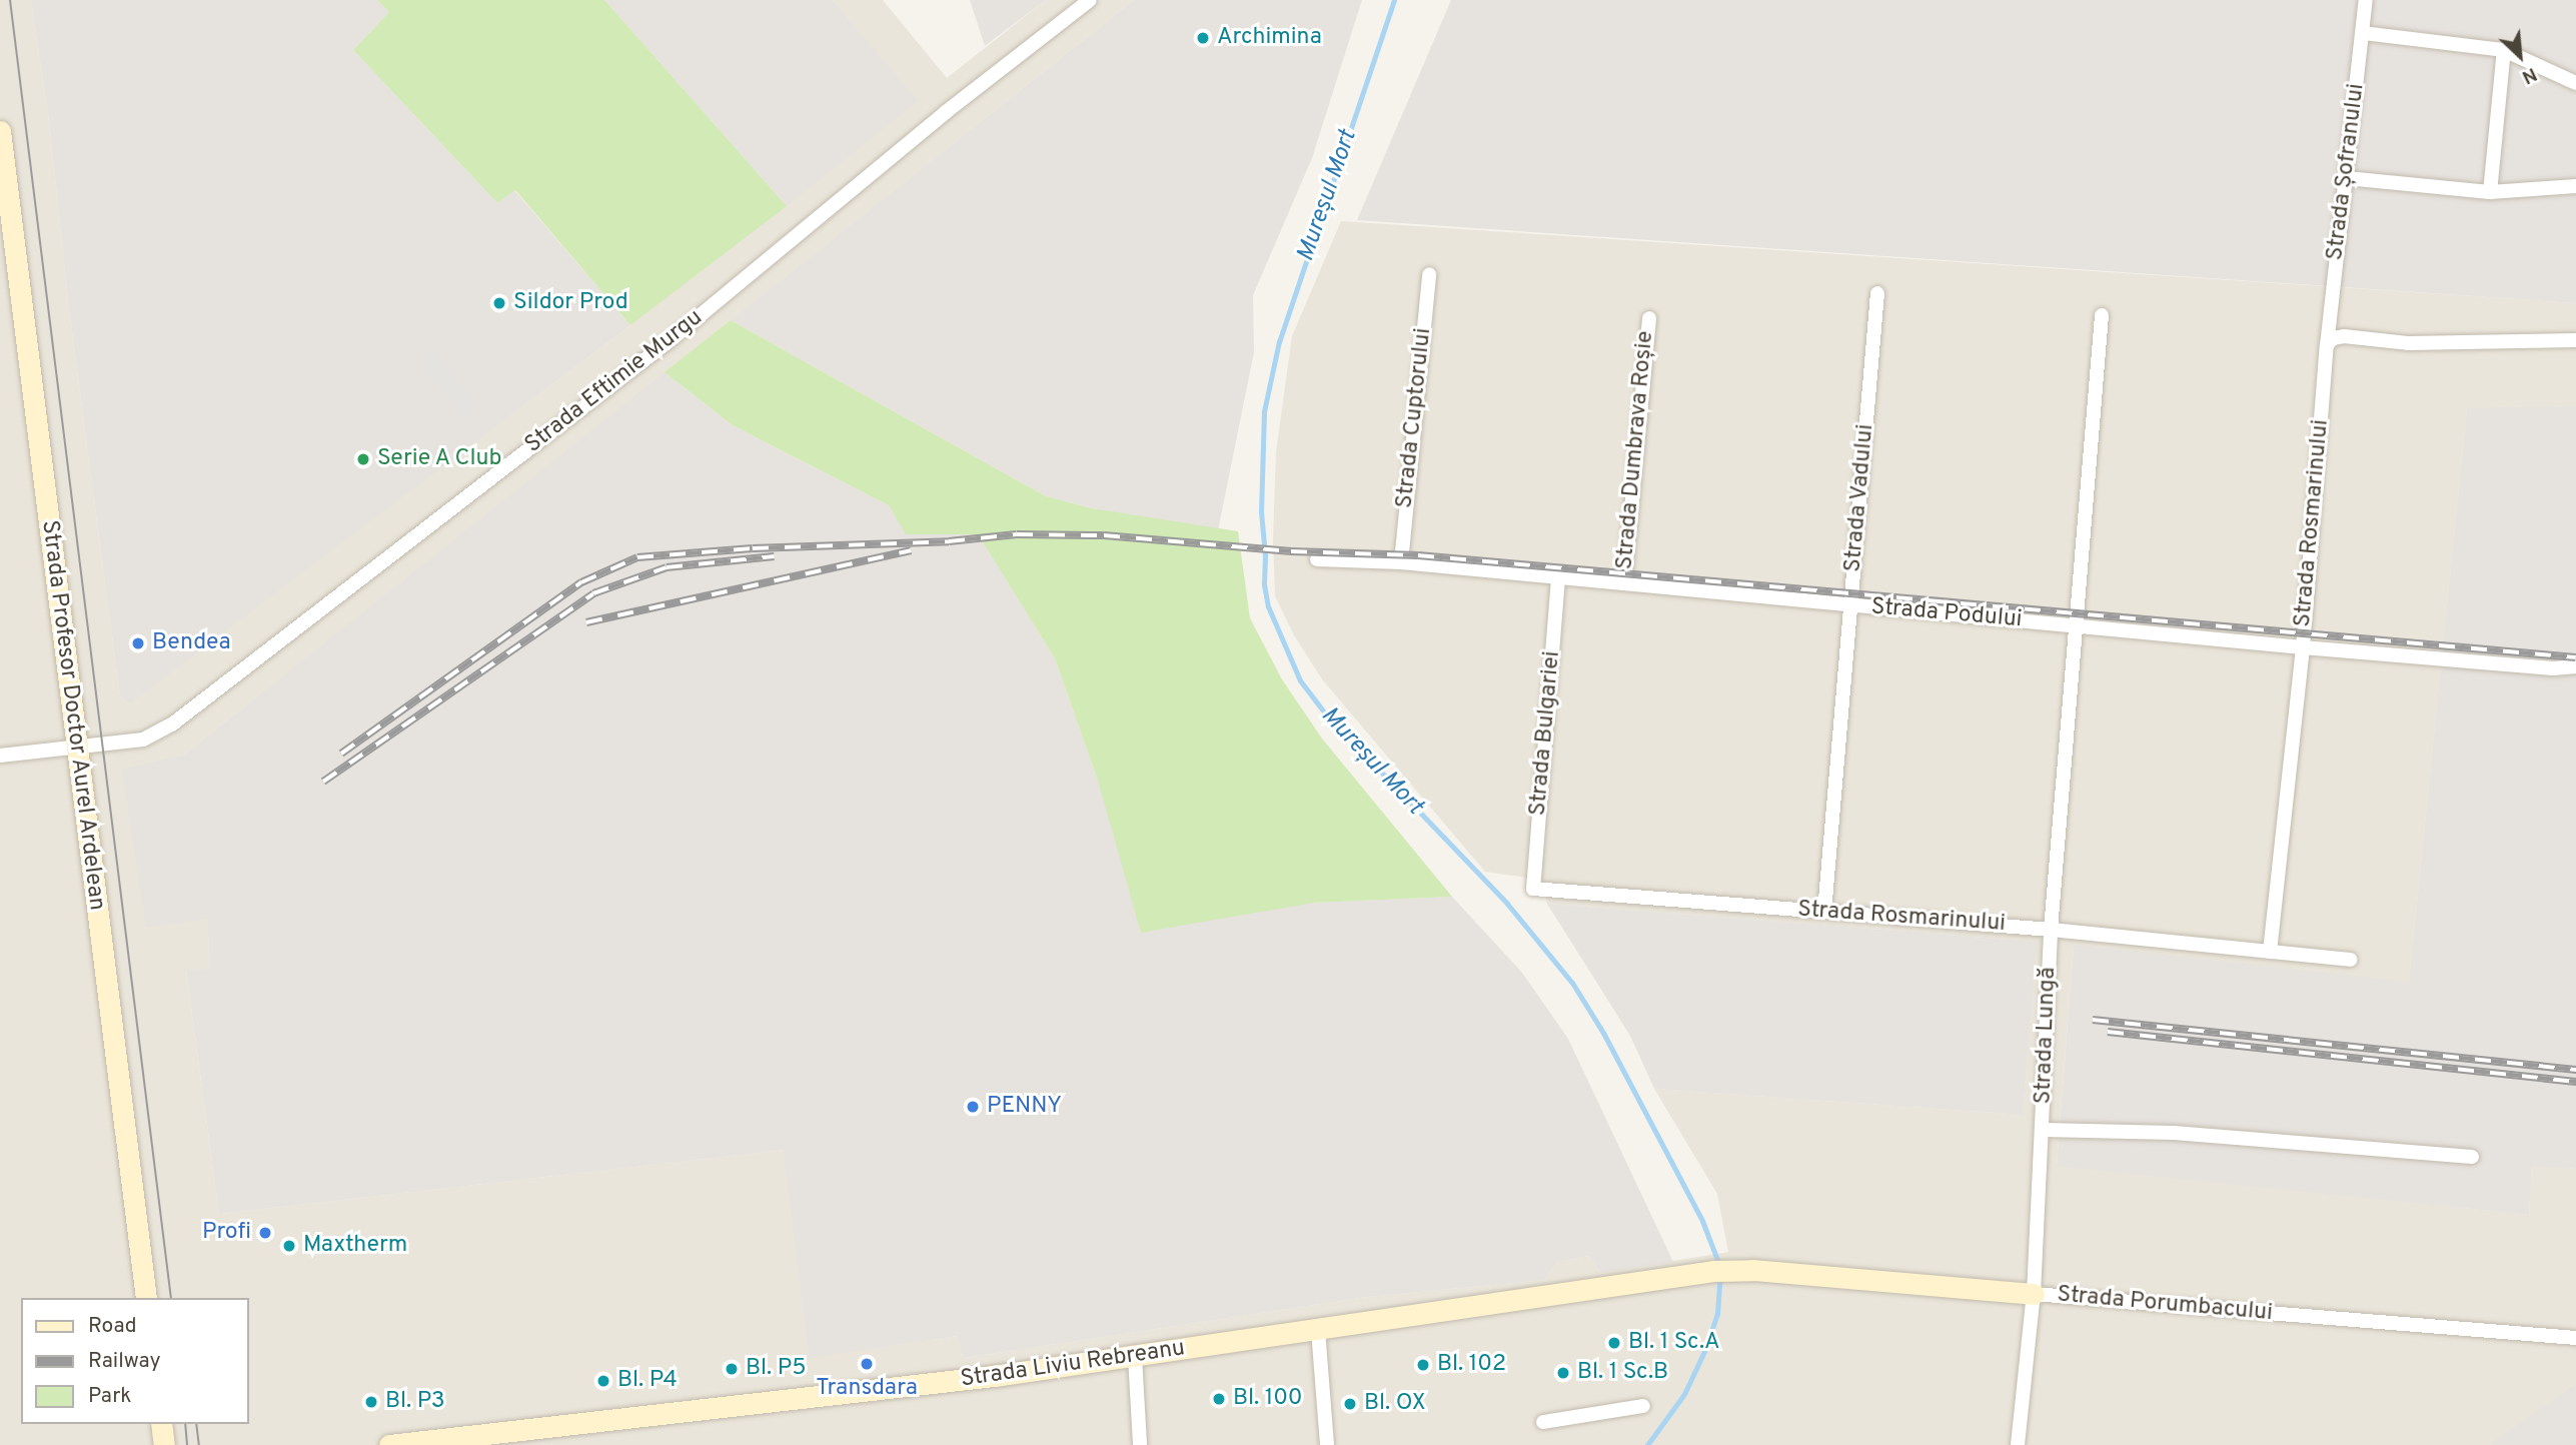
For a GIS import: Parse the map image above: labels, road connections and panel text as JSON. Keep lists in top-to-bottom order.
{
  "streets": {
    "street": [
      "Strada Șofranului",
      "Strada Eftimie Murgu",
      "Strada Cuptorului",
      "Strada Dumbrava Roșie",
      "Strada Vadului",
      "Strada Rosmarinului",
      "Strada Podului",
      "Strada Profesor Doctor Aurel Ardelean",
      "Strada Bulgariei",
      "Strada Lungă",
      "Strada Porumbacului",
      "Strada Liviu Rebreanu"
    ]
  },
  "crossings": [
    ["Strada Șofranului", "Strada Rosmarinului"],
    ["Strada Eftimie Murgu", "Strada Profesor Doctor Aurel Ardelean"],
    ["Strada Cuptorului", "Strada Podului"],
    ["Strada Dumbrava Roșie", "Strada Podului"],
    ["Strada Vadului", "Strada Rosmarinului"],
    ["Strada Vadului", "Strada Podului"],
    ["Strada Rosmarinului", "Strada Podului"],
    ["Strada Rosmarinului", "Strada Bulgariei"],
    ["Strada Rosmarinului", "Strada Lungă"],
    ["Strada Podului", "Strada Bulgariei"],
    ["Strada Podului", "Strada Lungă"],
    ["Strada Lungă", "Strada Porumbacului"],
    ["Strada Porumbacului", "Strada Liviu Rebreanu"]
  ],
  "water": ["Mureșul Mort"],
  "places": [
    "Archimina",
    "Sildor Prod",
    "Serie A Club",
    "Bendea",
    "PENNY",
    "Profi",
    "Maxtherm",
    "Bl. 1 Sc.A",
    "Transdara",
    "Bl. 102",
    "Bl. P5",
    "Bl. 1 Sc.B",
    "Bl. P4",
    "Bl. 100",
    "Bl. P3",
    "Bl. OX"
  ],
  "legend": ["Road", "Railway", "Park"],
  "north": "bottom right"
}
